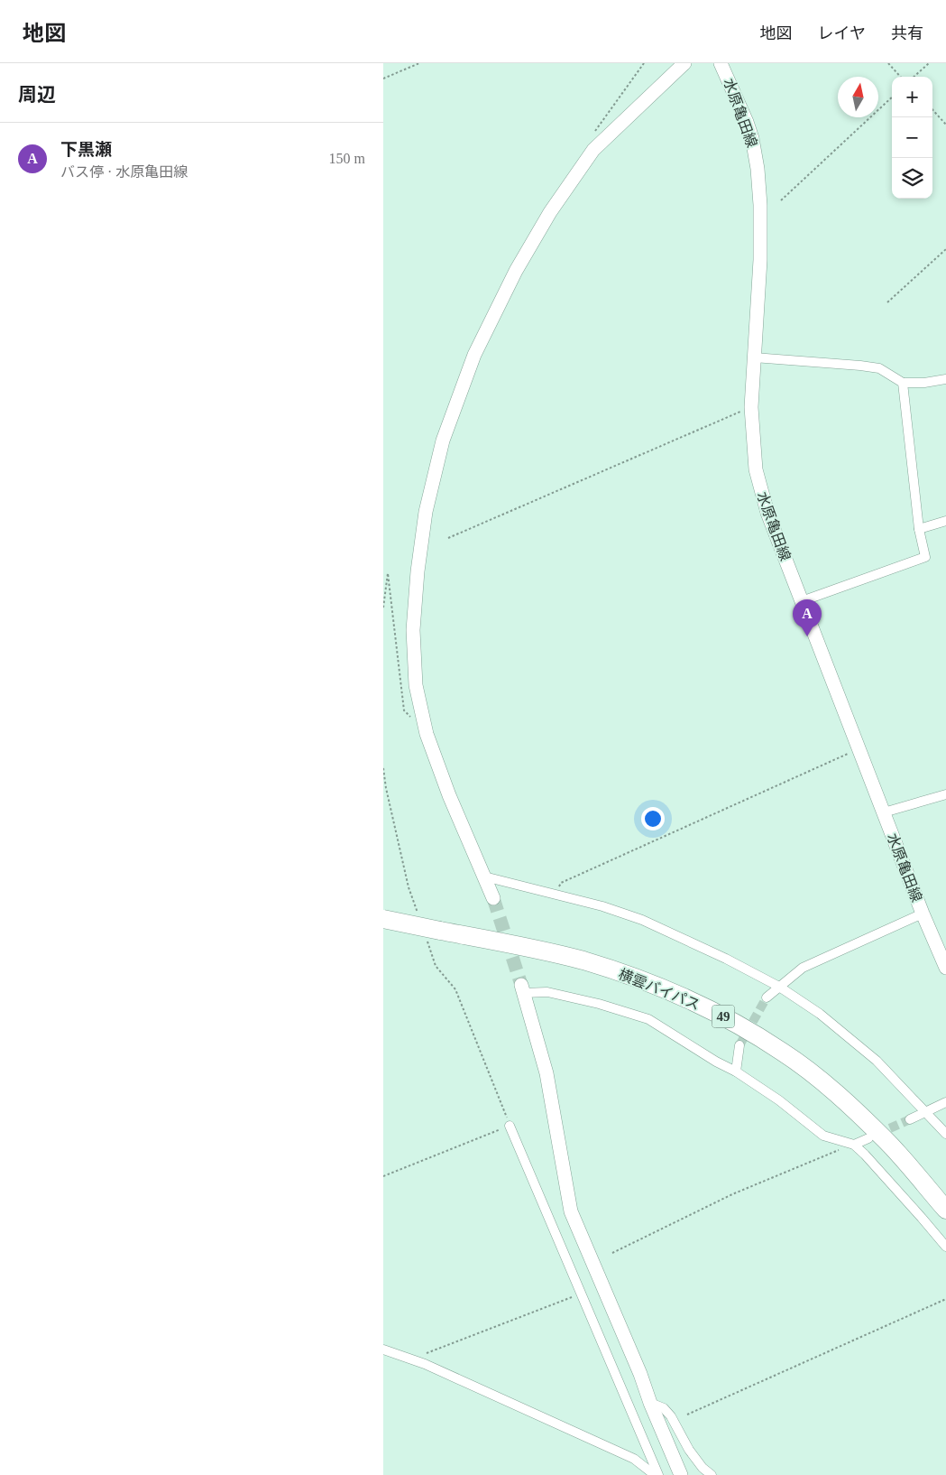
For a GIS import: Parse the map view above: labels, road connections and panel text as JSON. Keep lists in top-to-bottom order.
{
  "streets": {
    "highway": ["横雲バイパス", "49"],
    "street": ["水原亀田線"]
  },
  "north": "top",
  "page": {
    "header": "地図",
    "nav": ["地図", "レイヤ", "共有"],
    "heading": "周辺",
    "map_buttons": ["+", "−"],
    "list": [
      {
        "mark": "A",
        "name": "下黒瀬",
        "note": "バス停 · 水原亀田線",
        "value": "150 m"
      }
    ],
    "pins": "A"
  }
}
